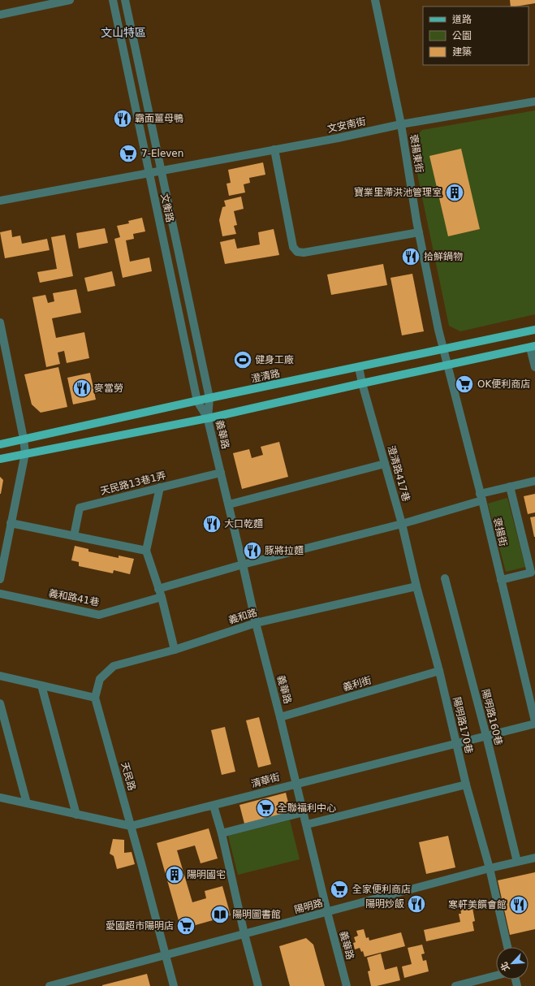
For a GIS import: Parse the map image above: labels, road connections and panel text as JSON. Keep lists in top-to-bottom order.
{
  "streets": {
    "main road": ["澄清路"],
    "street": [
      "文安南街",
      "褒揚東街",
      "文衡路",
      "義華路",
      "澄清路417巷",
      "天民路13巷1弄",
      "褒揚街",
      "義和路41巷",
      "義和路",
      "義利街",
      "陽明路160巷",
      "陽明路170巷",
      "天民路",
      "清華街",
      "陽明路"
    ]
  },
  "crossings": [
    ["文安南街", "褒揚東街"],
    ["文安南街", "文衡路"],
    ["褒揚東街", "澄清路"],
    ["褒揚東街", "褒揚街"],
    ["文衡路", "澄清路"],
    ["文衡路", "義華路"],
    ["澄清路", "義華路"],
    ["澄清路", "澄清路417巷"],
    ["澄清路", "褒揚街"],
    ["義華路", "天民路13巷1弄"],
    ["義華路", "義和路41巷"],
    ["義華路", "義和路"],
    ["義華路", "義利街"],
    ["義華路", "清華街"],
    ["義華路", "陽明路"],
    ["澄清路417巷", "義和路41巷"],
    ["澄清路417巷", "義和路"],
    ["澄清路417巷", "陽明路170巷"],
    ["褒揚街", "義和路41巷"],
    ["褒揚街", "清華街"],
    ["義和路", "陽明路170巷"],
    ["義和路", "天民路"],
    ["義利街", "陽明路170巷"],
    ["陽明路160巷", "清華街"],
    ["陽明路160巷", "陽明路"],
    ["陽明路170巷", "清華街"],
    ["陽明路170巷", "陽明路"],
    ["天民路", "清華街"],
    ["天民路", "陽明路"]
  ],
  "districts": ["文山特區"],
  "places": {
    "restaurant": [
      "霸面薑母鴨",
      "拾鮮鍋物",
      "麥當勞",
      "大口乾麵",
      "豚將拉麵",
      "陽明炒飯",
      "寒軒美饌會館"
    ],
    "supermarket": [
      "7-Eleven",
      "OK便利商店",
      "全聯福利中心",
      "全家便利商店",
      "愛國超市陽明店"
    ],
    "building": ["寶業里滯洪池管理室", "陽明國宅"],
    "sports": ["健身工廠"],
    "library": ["陽明圖書館"]
  },
  "legend": ["道路", "公園", "建築"],
  "north": "bottom left"
}
